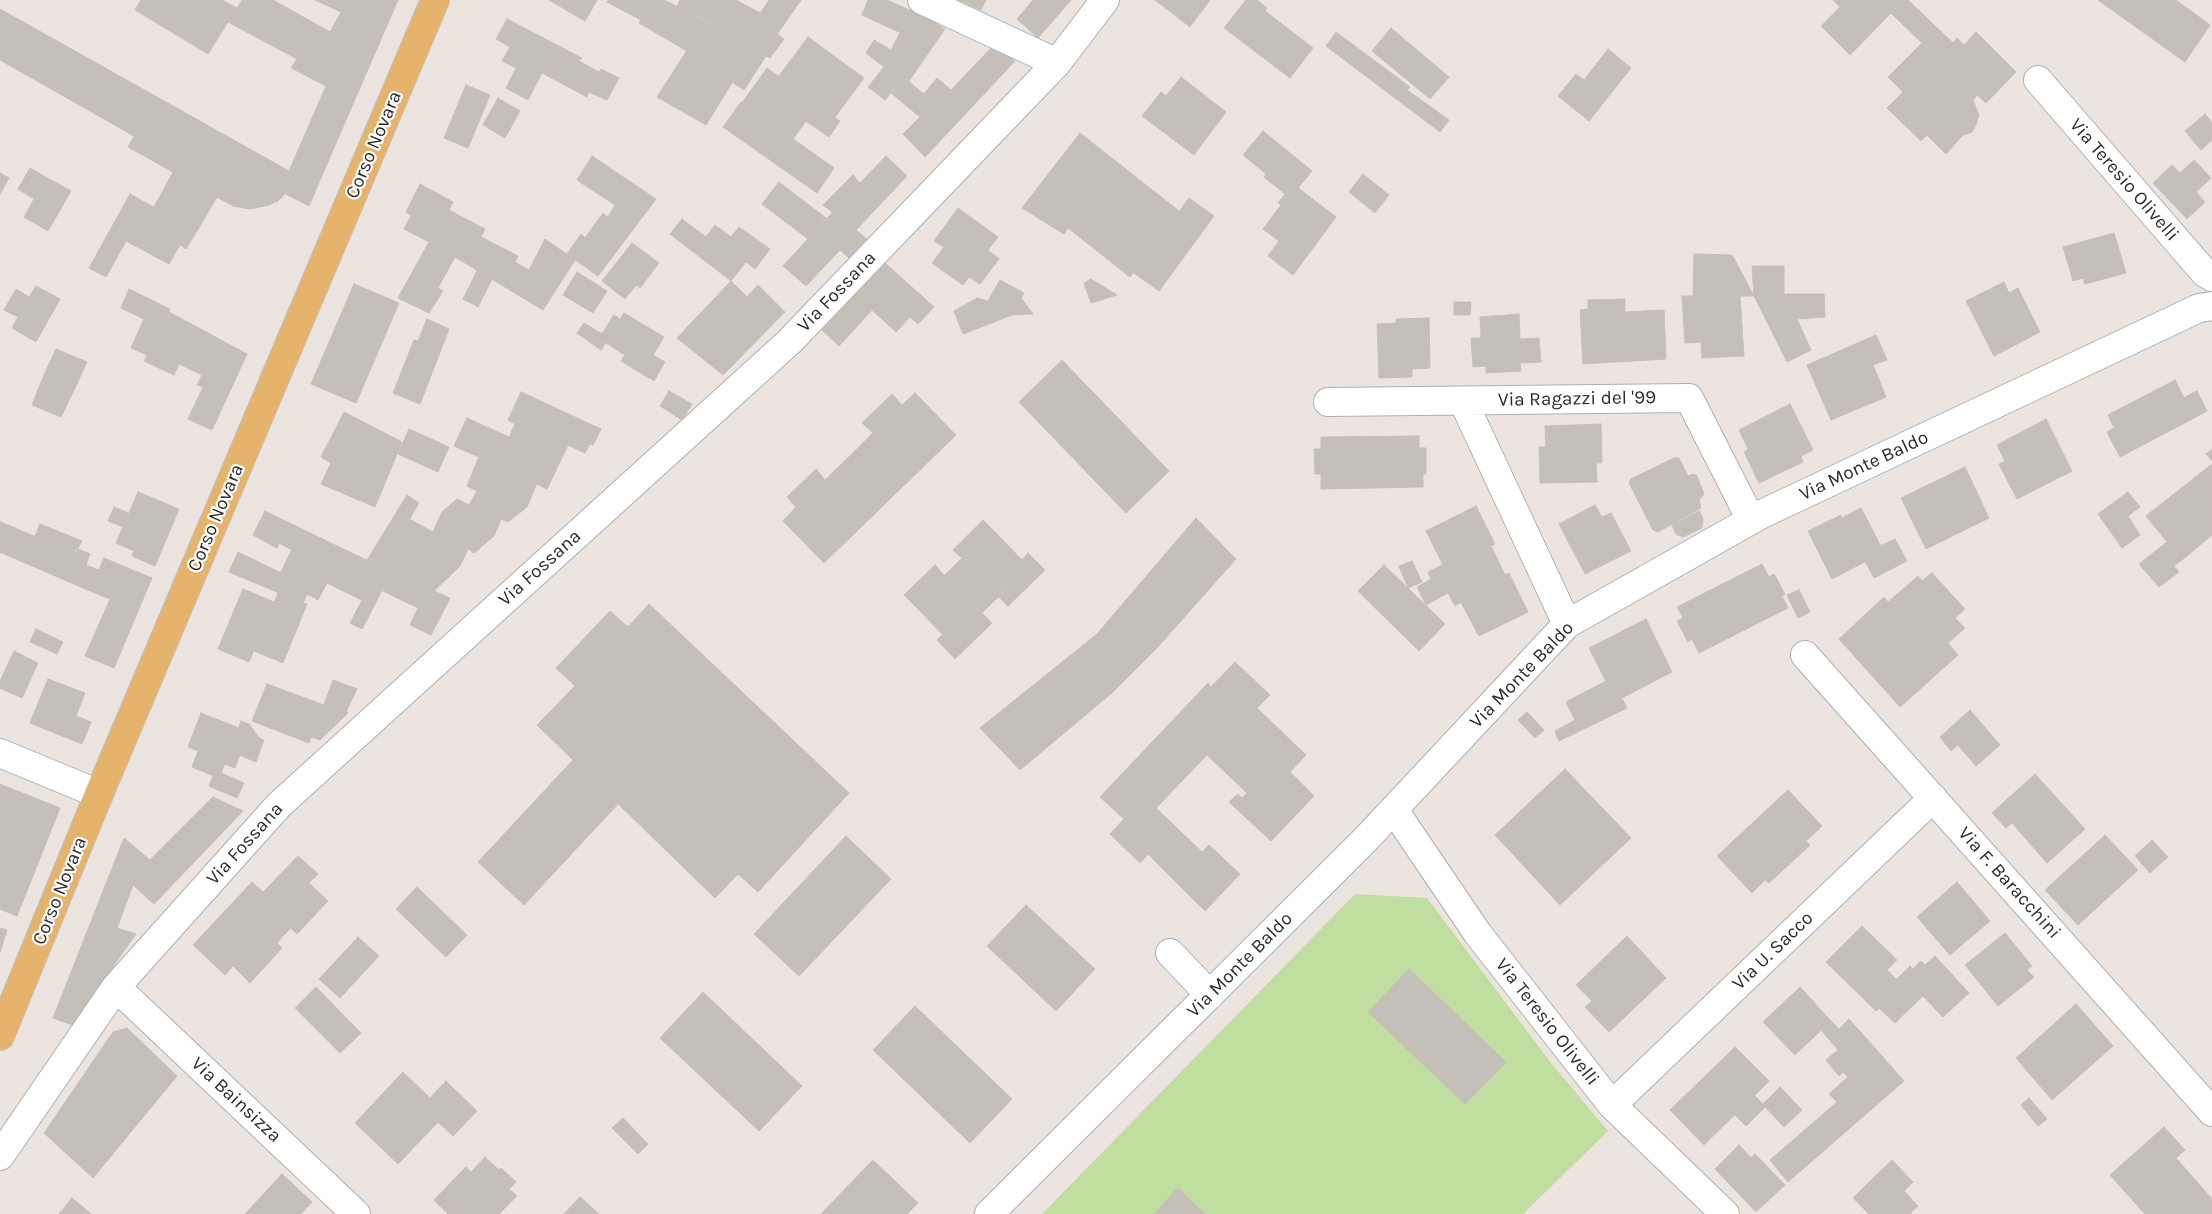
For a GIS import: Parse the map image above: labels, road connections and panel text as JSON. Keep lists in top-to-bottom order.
{
  "streets": {
    "main road": ["Corso Novara"],
    "street": [
      "Via Teresio Olivelli",
      "Via Fossana",
      "Via Ragazzi del '99",
      "Via Monte Baldo",
      "Via F. Baracchini",
      "Via U. Sacco",
      "Via Bainsizza"
    ]
  },
  "crossings": [
    ["Via Teresio Olivelli", "Via Monte Baldo"],
    ["Via Teresio Olivelli", "Via U. Sacco"],
    ["Via Fossana", "Via Bainsizza"],
    ["Via Ragazzi del '99", "Via Monte Baldo"],
    ["Via F. Baracchini", "Via U. Sacco"]
  ]
}
